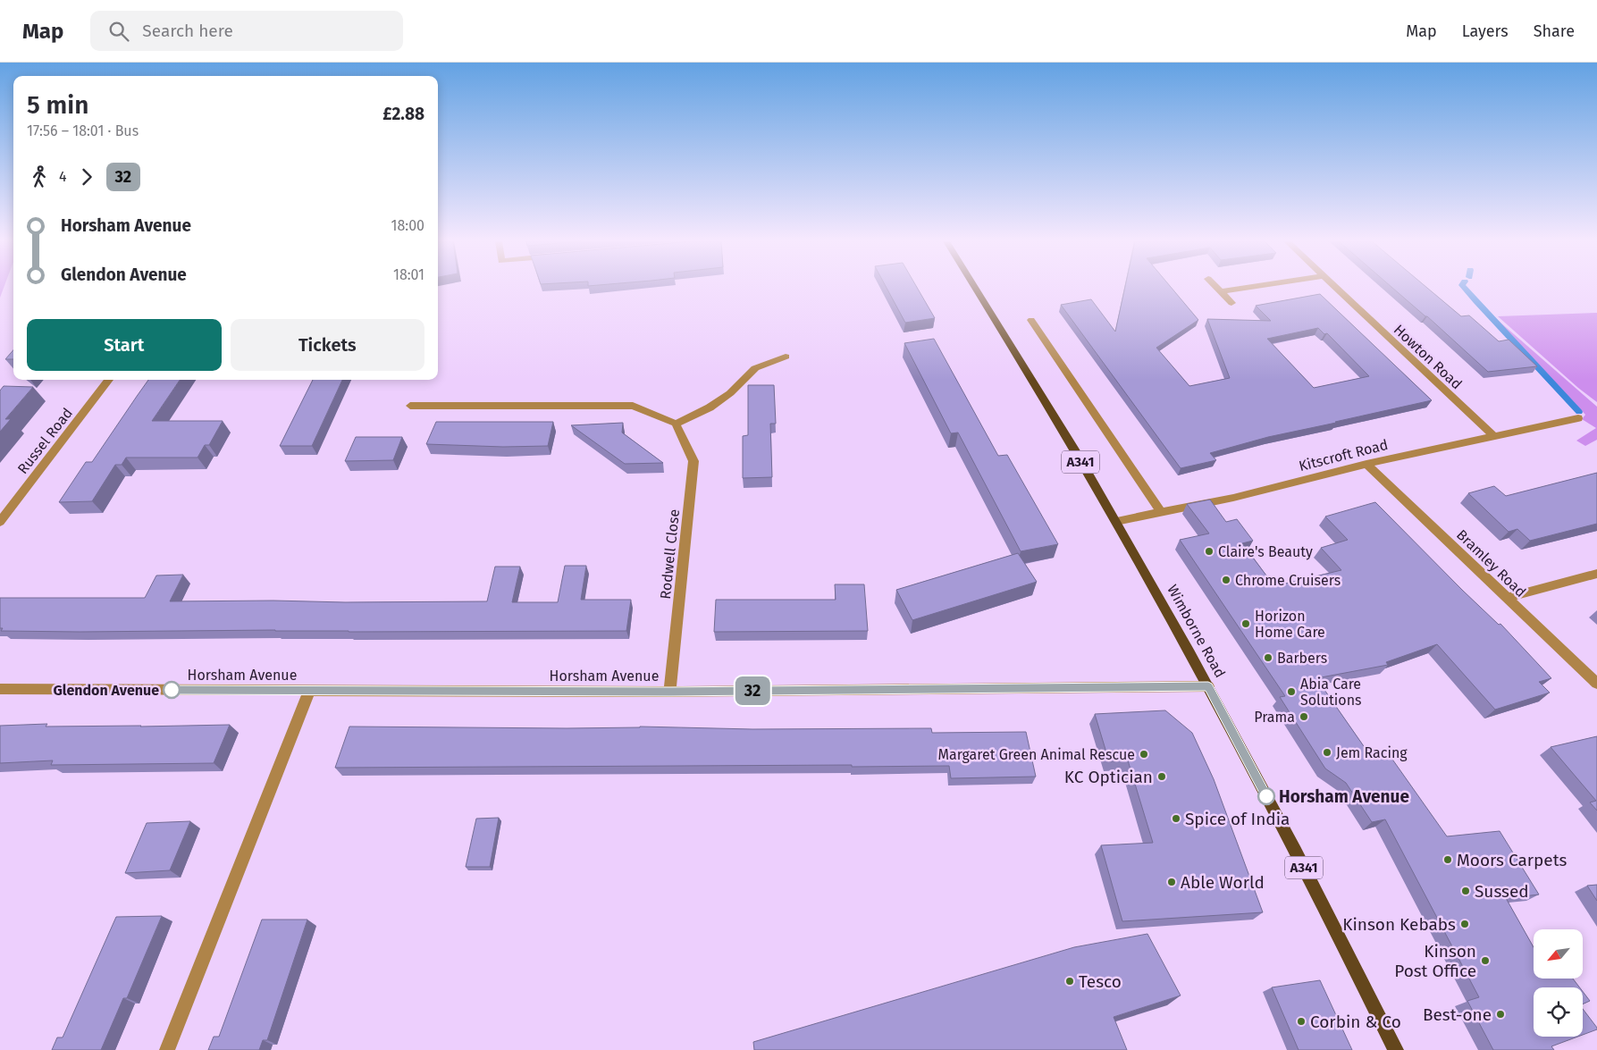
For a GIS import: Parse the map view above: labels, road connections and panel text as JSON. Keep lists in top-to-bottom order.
{
  "streets": {
    "main road": ["A341", "Wimborne Road"],
    "street": [
      "Howton Road",
      "Russel Road",
      "Kitscroft Road",
      "Rodwell Close",
      "Bramley Road",
      "Horsham Avenue"
    ]
  },
  "crossings": [
    ["Howton Road", "Kitscroft Road"],
    ["Kitscroft Road", "Bramley Road"],
    ["Kitscroft Road", "Wimborne Road"],
    ["Rodwell Close", "Horsham Avenue"],
    ["Wimborne Road", "Horsham Avenue"]
  ],
  "places": [
    "Claire's Beauty",
    "Chrome Cruisers",
    "Horizon Home Care",
    "Barbers",
    "Glendon Avenue",
    "Abia Care Solutions",
    "Prama",
    "Jem Racing",
    "Margaret Green Animal Rescue",
    "KC Optician",
    "Horsham Avenue",
    "Spice of India",
    "Moors Carpets",
    "Able World",
    "Sussed",
    "Kinson Kebabs",
    "Kinson Post Office",
    "Tesco",
    "Best-one",
    "Corbin & Co"
  ],
  "lines": ["bus line 32"],
  "north": "bottom left",
  "page": {
    "header": "Map",
    "search": "Search here",
    "nav": ["Map", "Layers", "Share"],
    "on_map": "32",
    "heading": ["5 min", "17:56 – 18:01 · Bus", "£2.88"],
    "legs": ["4", "32"],
    "list": [
      {
        "name": "Horsham Avenue",
        "value": "18:00"
      },
      {
        "name": "Glendon Avenue",
        "value": "18:01"
      }
    ],
    "buttons": ["Start", "Tickets"]
  }
}
